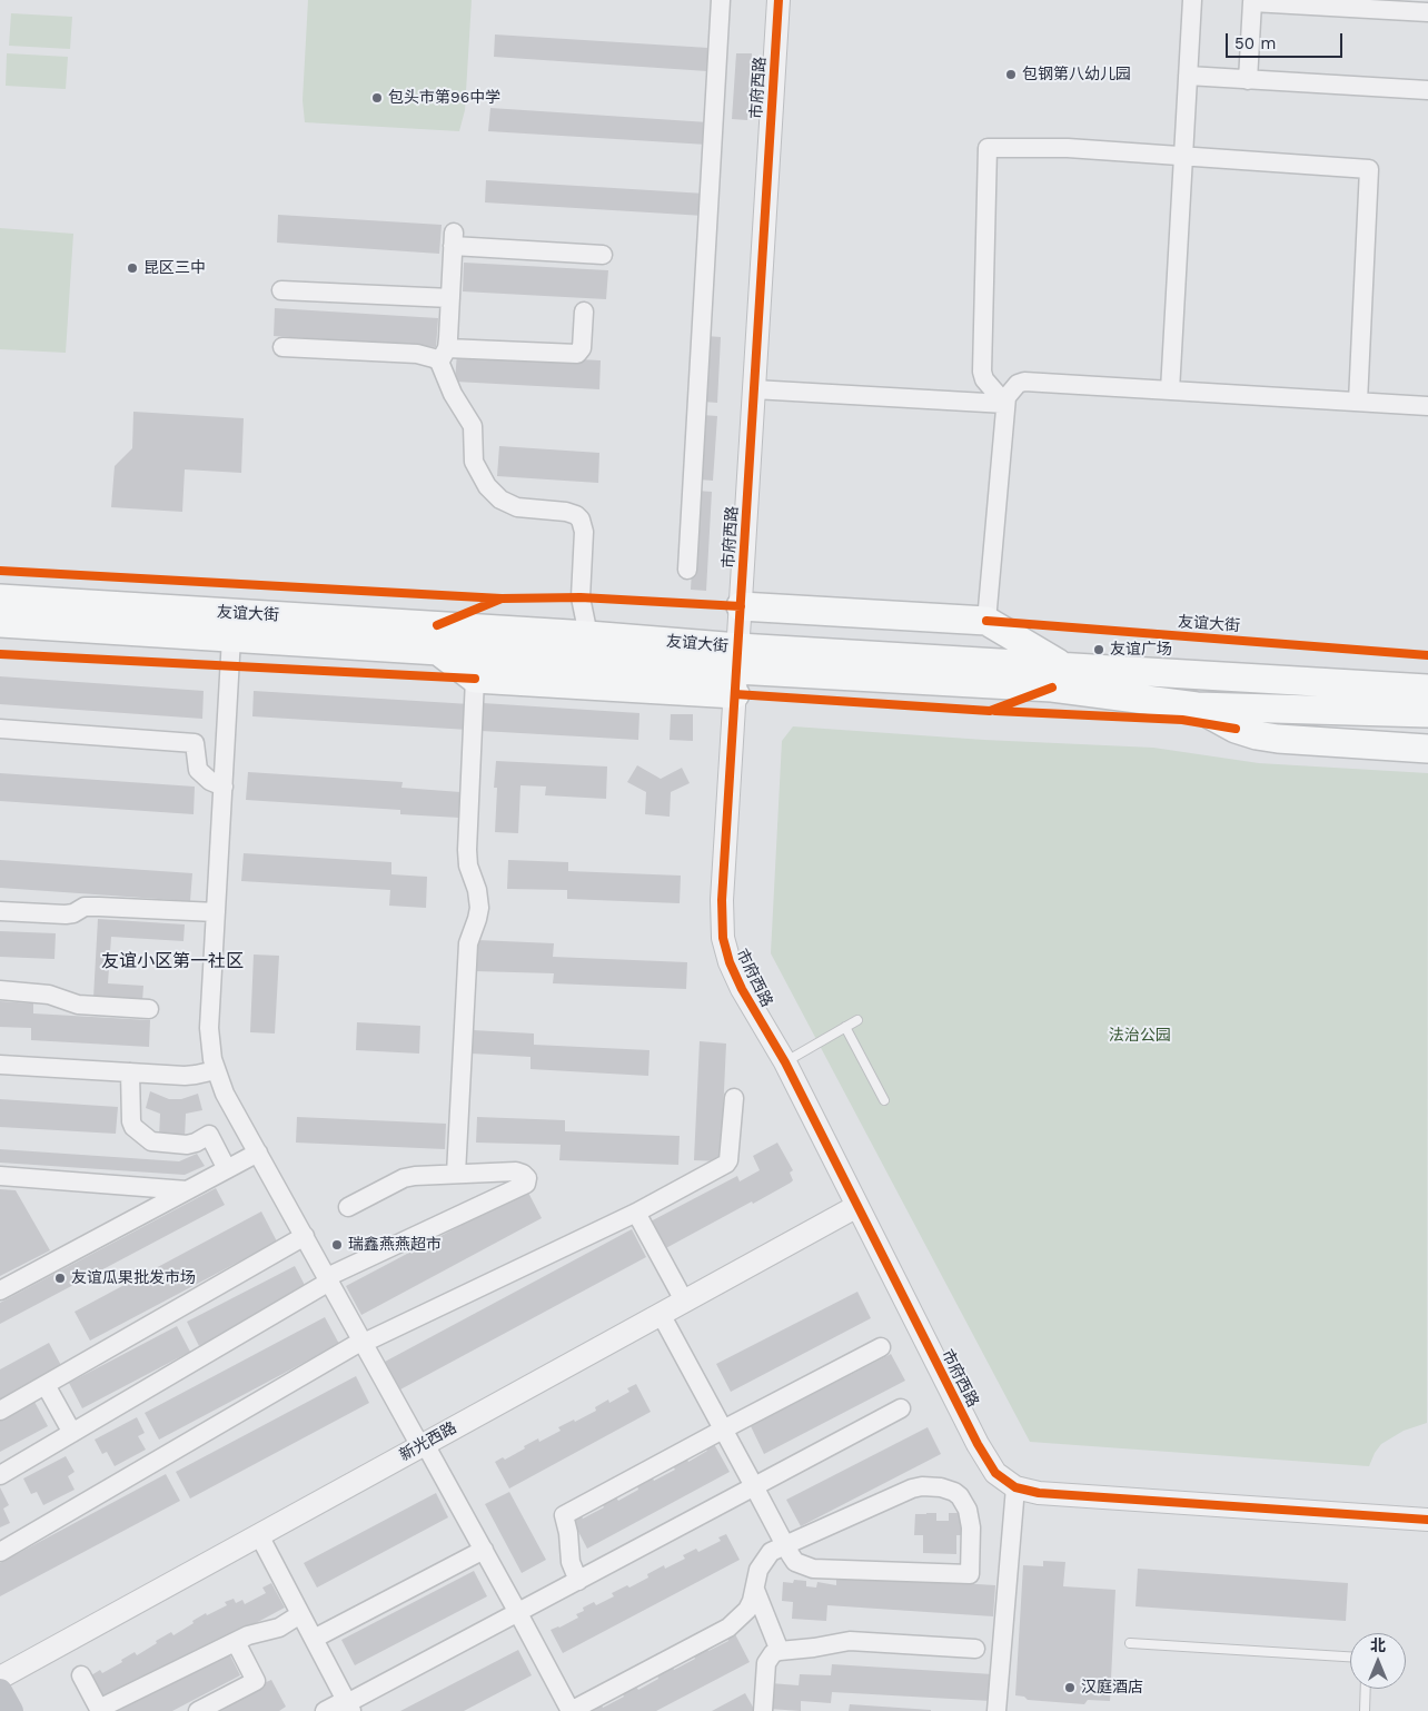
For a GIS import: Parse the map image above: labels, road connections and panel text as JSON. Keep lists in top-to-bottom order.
{
  "streets": {
    "main road": ["友谊大街"],
    "street": ["市府西路", "新光西路"]
  },
  "crossings": [
    ["市府西路", "友谊大街"],
    ["市府西路", "新光西路"]
  ],
  "districts": ["友谊小区第一社区"],
  "parks": ["法治公园"],
  "places": [
    "包钢第八幼儿园",
    "包头市第96中学",
    "昆区三中",
    "友谊广场",
    "瑞鑫燕燕超市",
    "友谊瓜果批发市场",
    "汉庭酒店"
  ],
  "scale_bar": "50 m",
  "north": "top"
}
